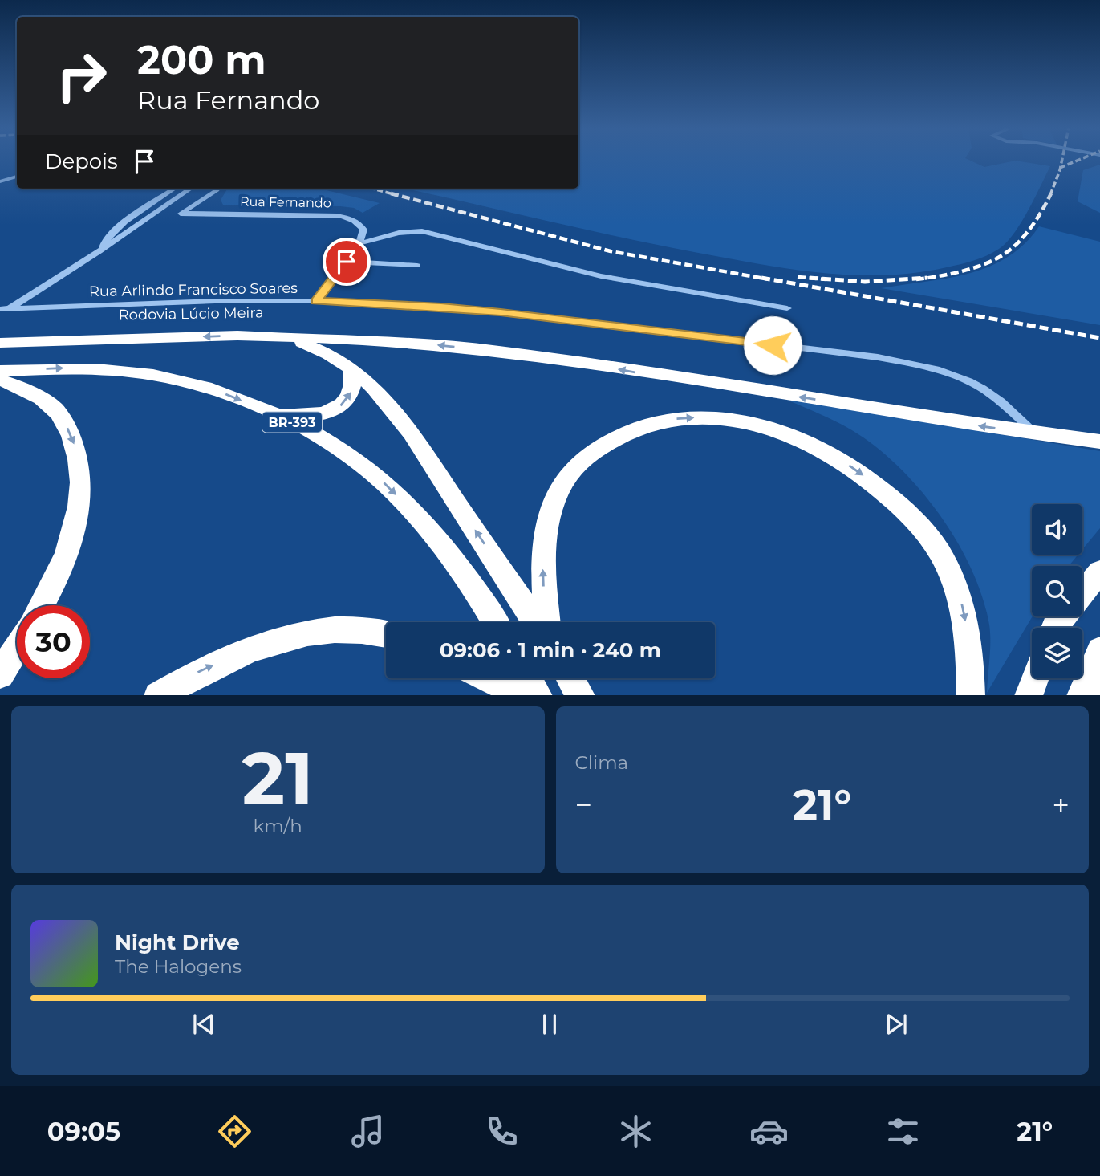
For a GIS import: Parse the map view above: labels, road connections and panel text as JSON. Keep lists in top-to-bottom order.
{
  "streets": {
    "highway": ["Rodovia Lúcio Meira", "BR-393"],
    "street": ["Rua Fernando", "Rua Arlindo Francisco Soares"]
  },
  "page": {
    "turn": ["200 m", "Rua Fernando"],
    "then": "Depois",
    "limit": "30",
    "trip": "09:06 · 1 min · 240 m",
    "tile": [
      ["21", "km/h"],
      "Clima"
    ],
    "heat": ["−", "21°", "+"],
    "song": ["Night Drive", "The Halogens"],
    "tabs": ["09:05", "21°"]
  }
}
